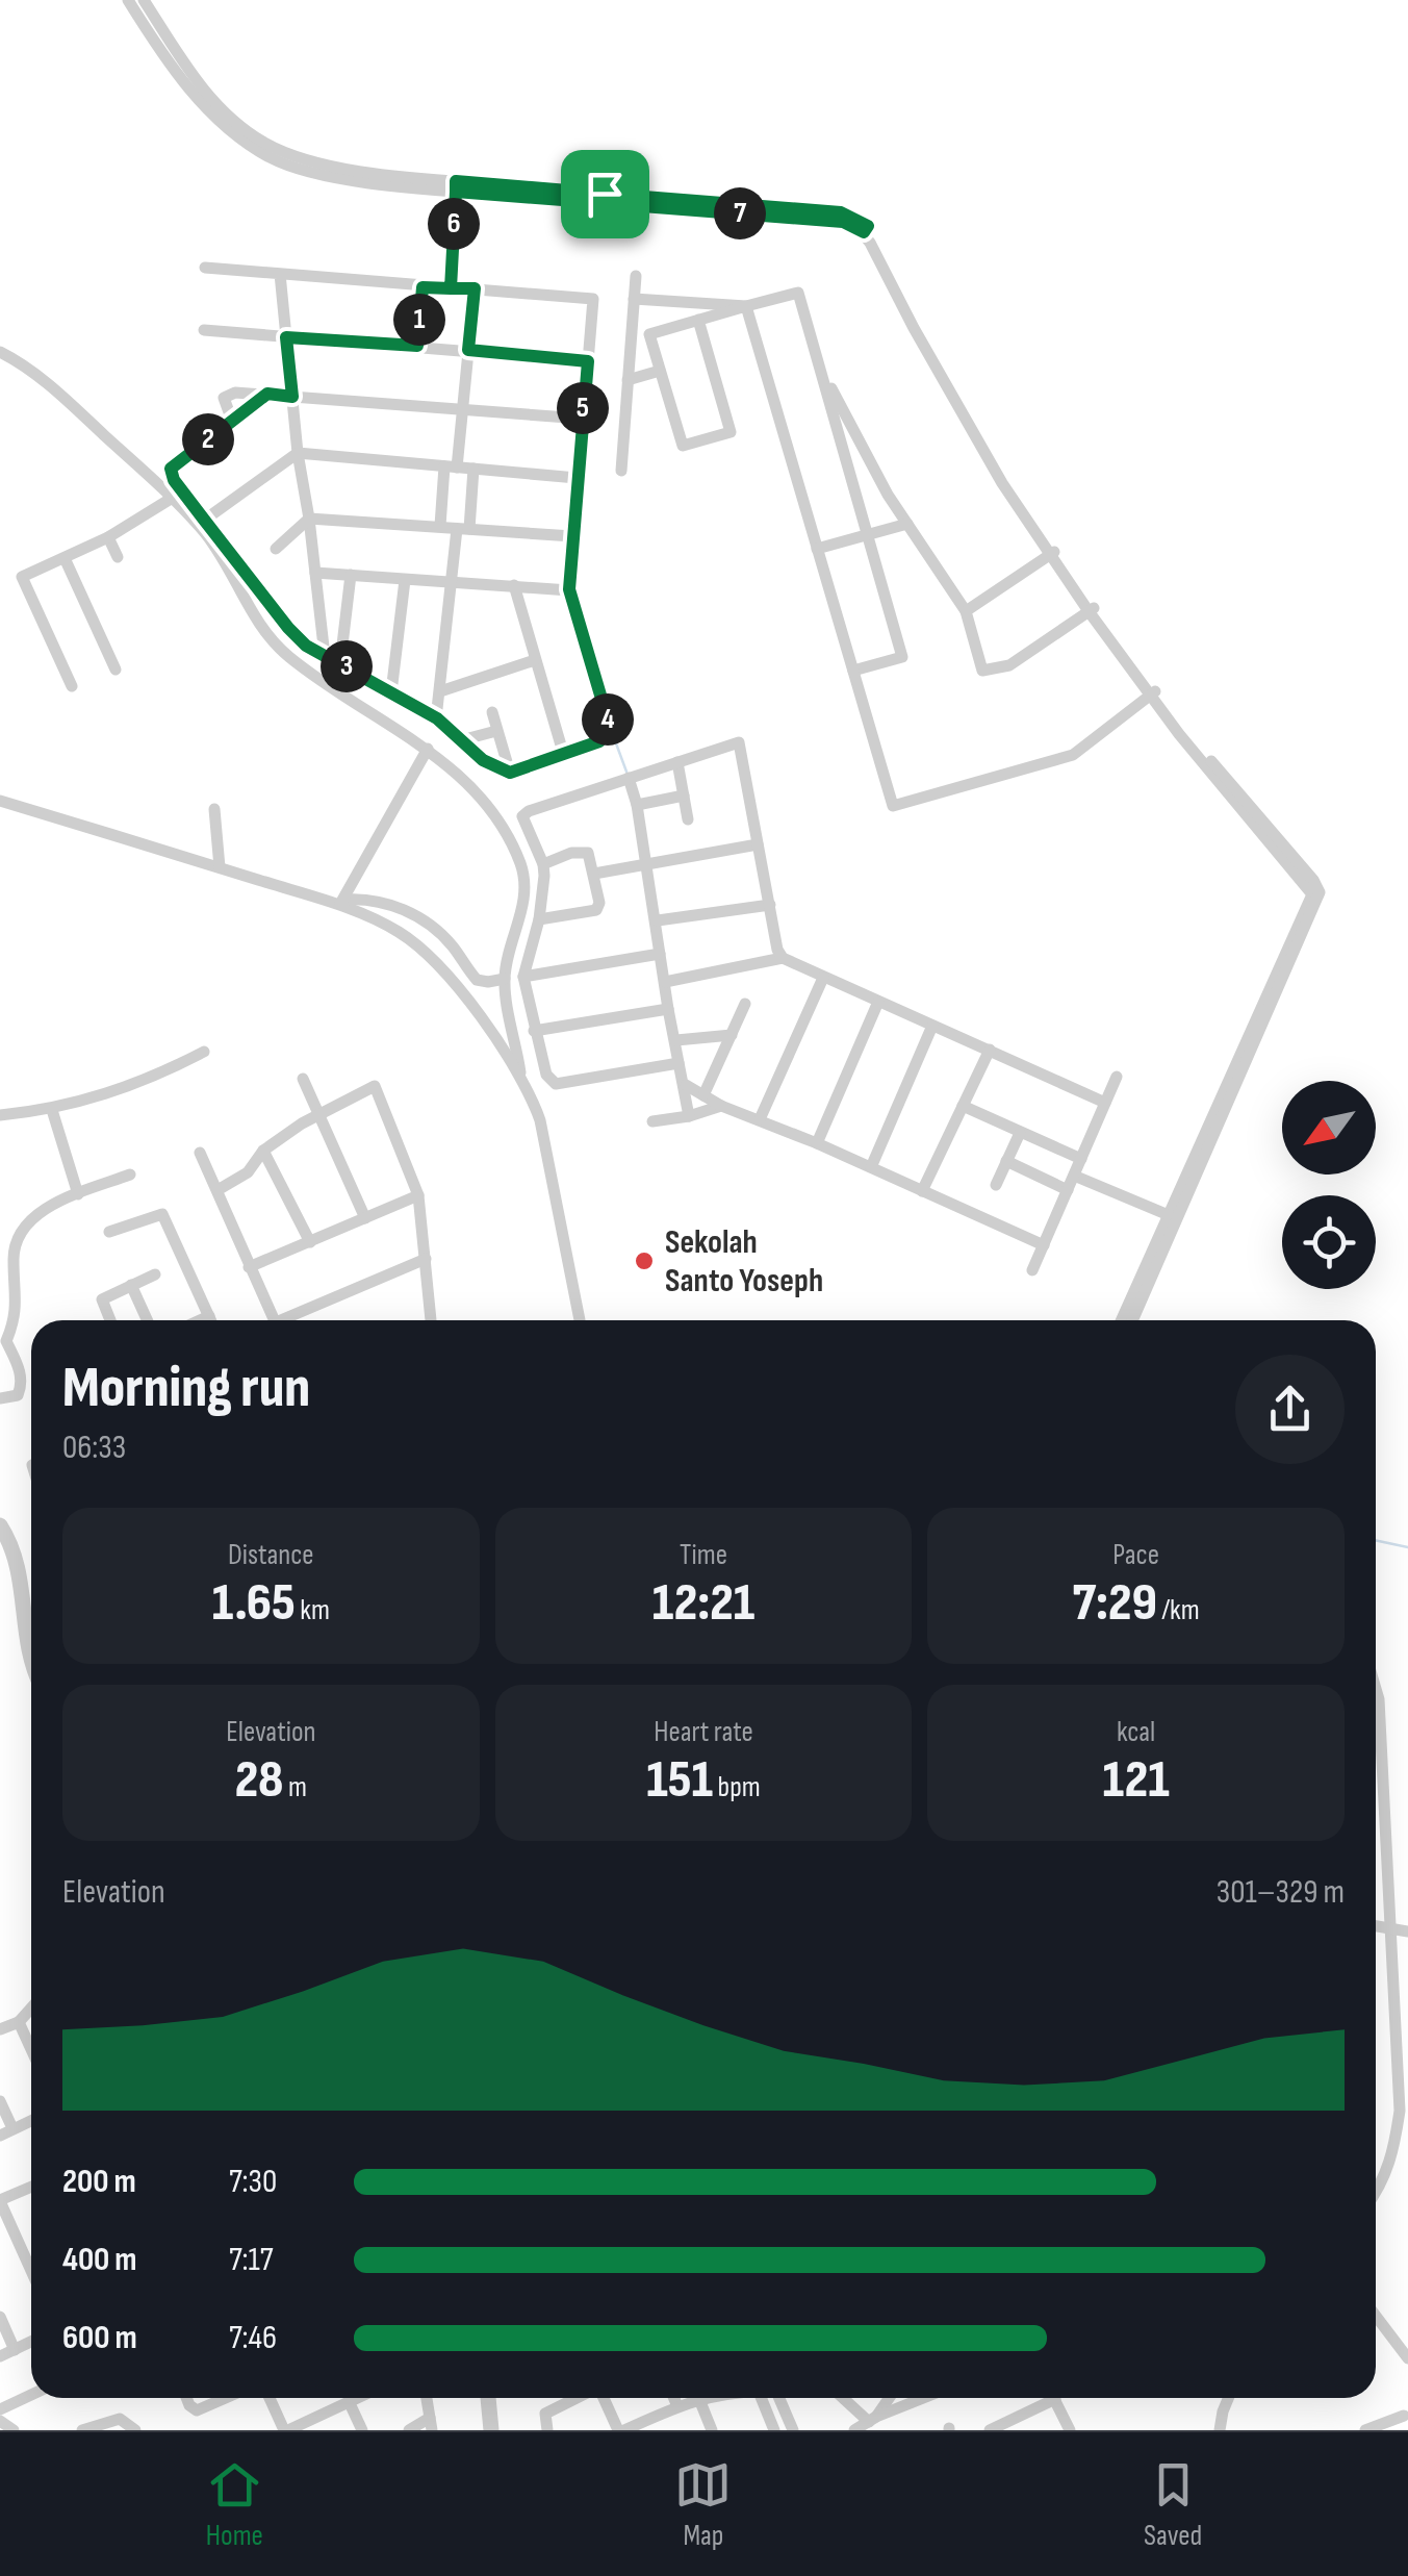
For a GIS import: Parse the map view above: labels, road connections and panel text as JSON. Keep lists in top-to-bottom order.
{
  "places": ["Sekolah Santo Yoseph"],
  "north": "bottom left",
  "page": {
    "pins": [
      "7",
      "6",
      "1",
      "5",
      "2",
      "3",
      "4"
    ],
    "heading": ["Morning run", "06:33"],
    "stats": [
      ["Distance", "1.65 km"],
      ["Time", "12:21"],
      ["Pace", "7:29 /km"],
      ["Elevation", "28 m"],
      ["Heart rate", "151 bpm"],
      ["kcal", "121"]
    ],
    "chart": ["Elevation", "301–329 m"],
    "list": [
      {
        "name": "200 m",
        "note": "7:30"
      },
      {
        "name": "400 m",
        "note": "7:17"
      },
      {
        "name": "600 m",
        "note": "7:46"
      }
    ],
    "tabs": ["Home", "Map", "Saved"]
  }
}
